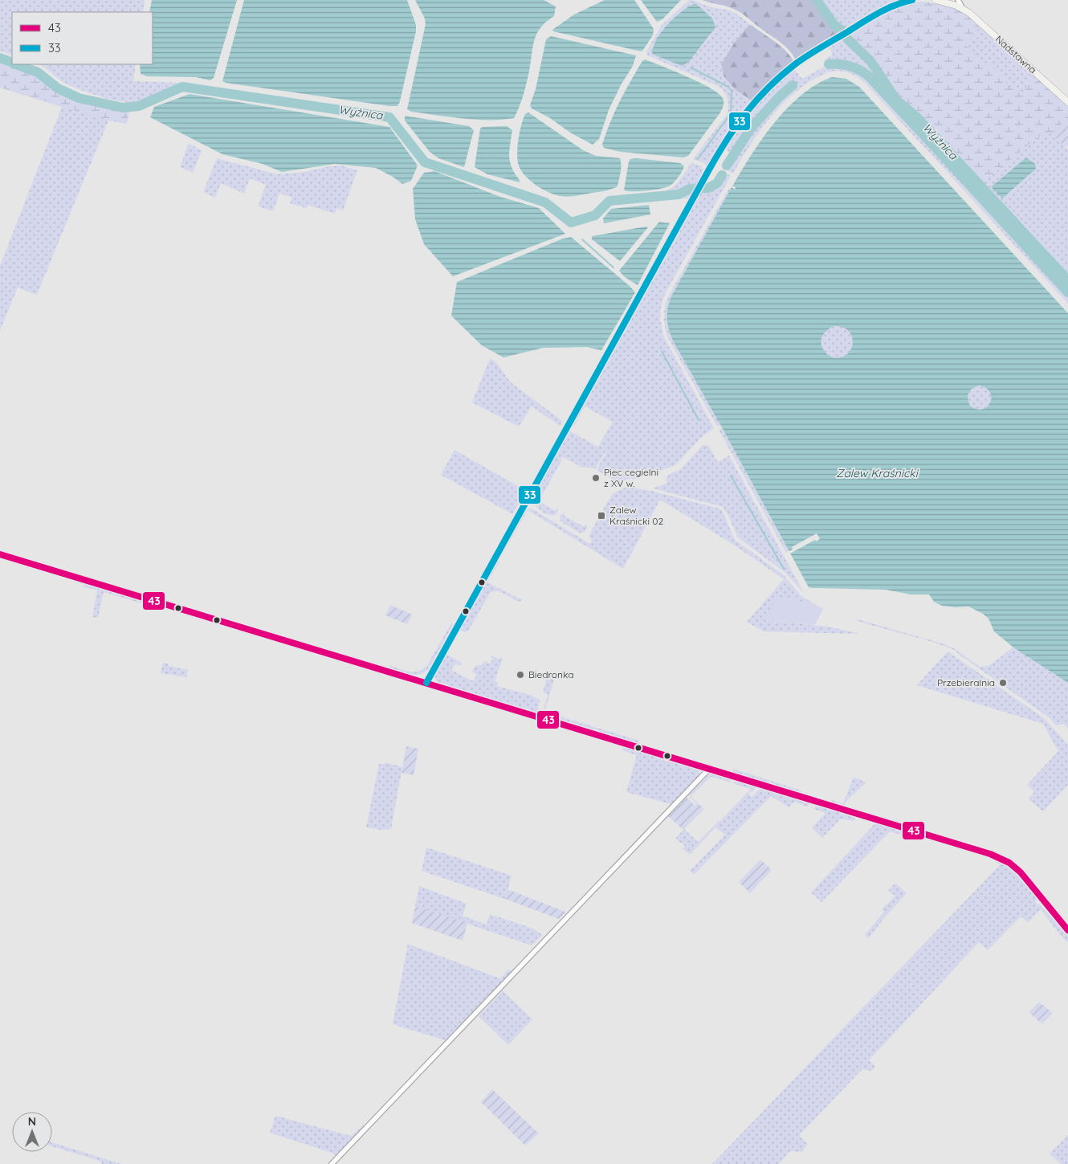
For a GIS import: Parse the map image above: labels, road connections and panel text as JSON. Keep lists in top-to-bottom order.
{
  "streets": {
    "street": ["Nadstawna"]
  },
  "water": ["Wyżnica", "Zalew Kraśnicki"],
  "places": {
    "other": ["Piec cegielni z XV w.", "Biedronka", "Przebieralnia"],
    "transit": ["Zalew Kraśnicki 02"]
  },
  "lines": ["transit line 33", "transit line 43"],
  "legend": ["43", "33"],
  "north": "top"
}
